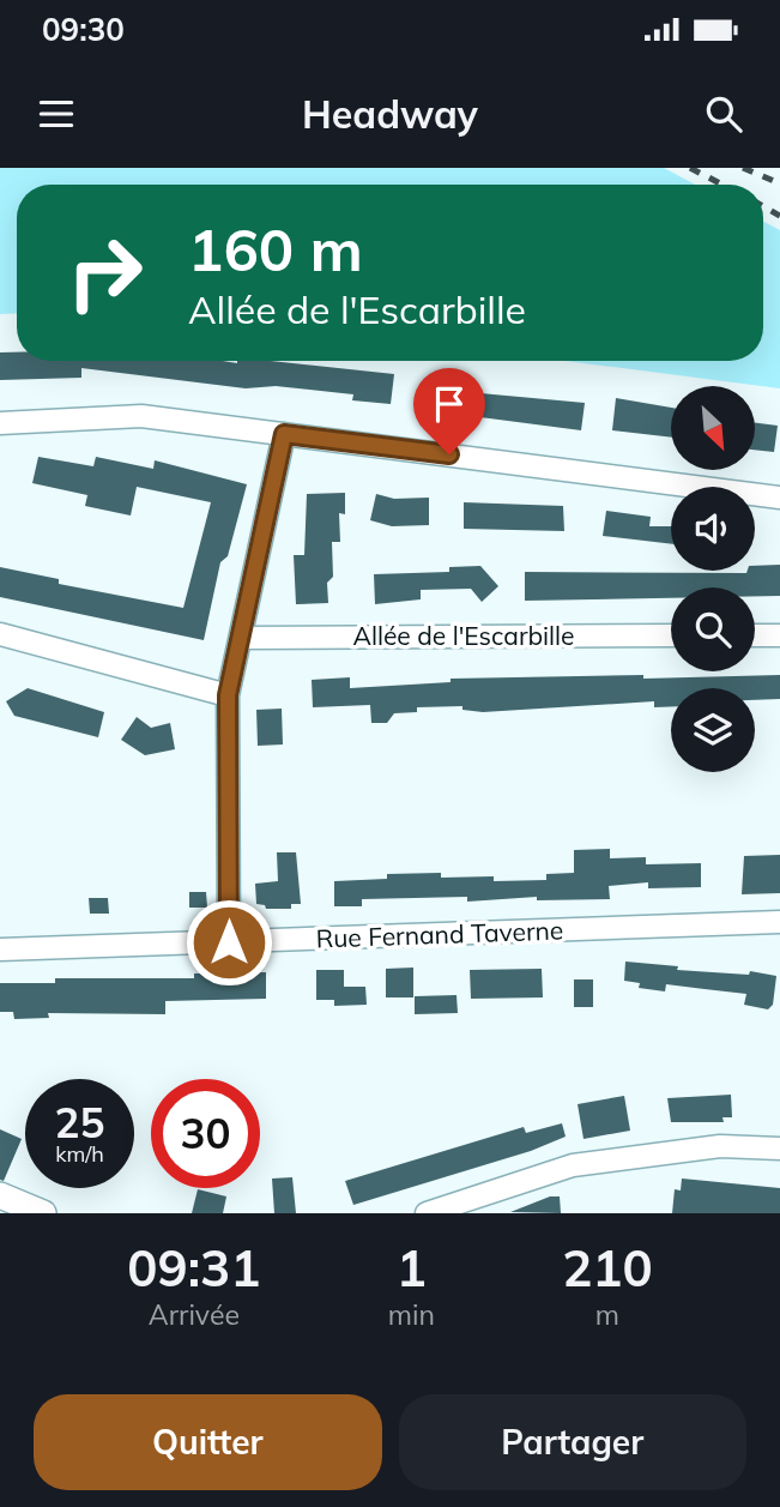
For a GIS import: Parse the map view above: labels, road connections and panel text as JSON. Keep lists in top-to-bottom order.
{
  "streets": {
    "street": ["Allée de l'Escarbille", "Rue Fernand Taverne"]
  },
  "north": "bottom right",
  "page": {
    "status": "09:30",
    "header": "Headway",
    "turn": ["160 m", "Allée de l'Escarbille"],
    "speed": "25 km/h",
    "limit": "30",
    "eta": [
      "09:31",
      "Arrivée",
      "1",
      "min",
      "210",
      "m"
    ],
    "buttons": ["Quitter", "Partager"]
  }
}
